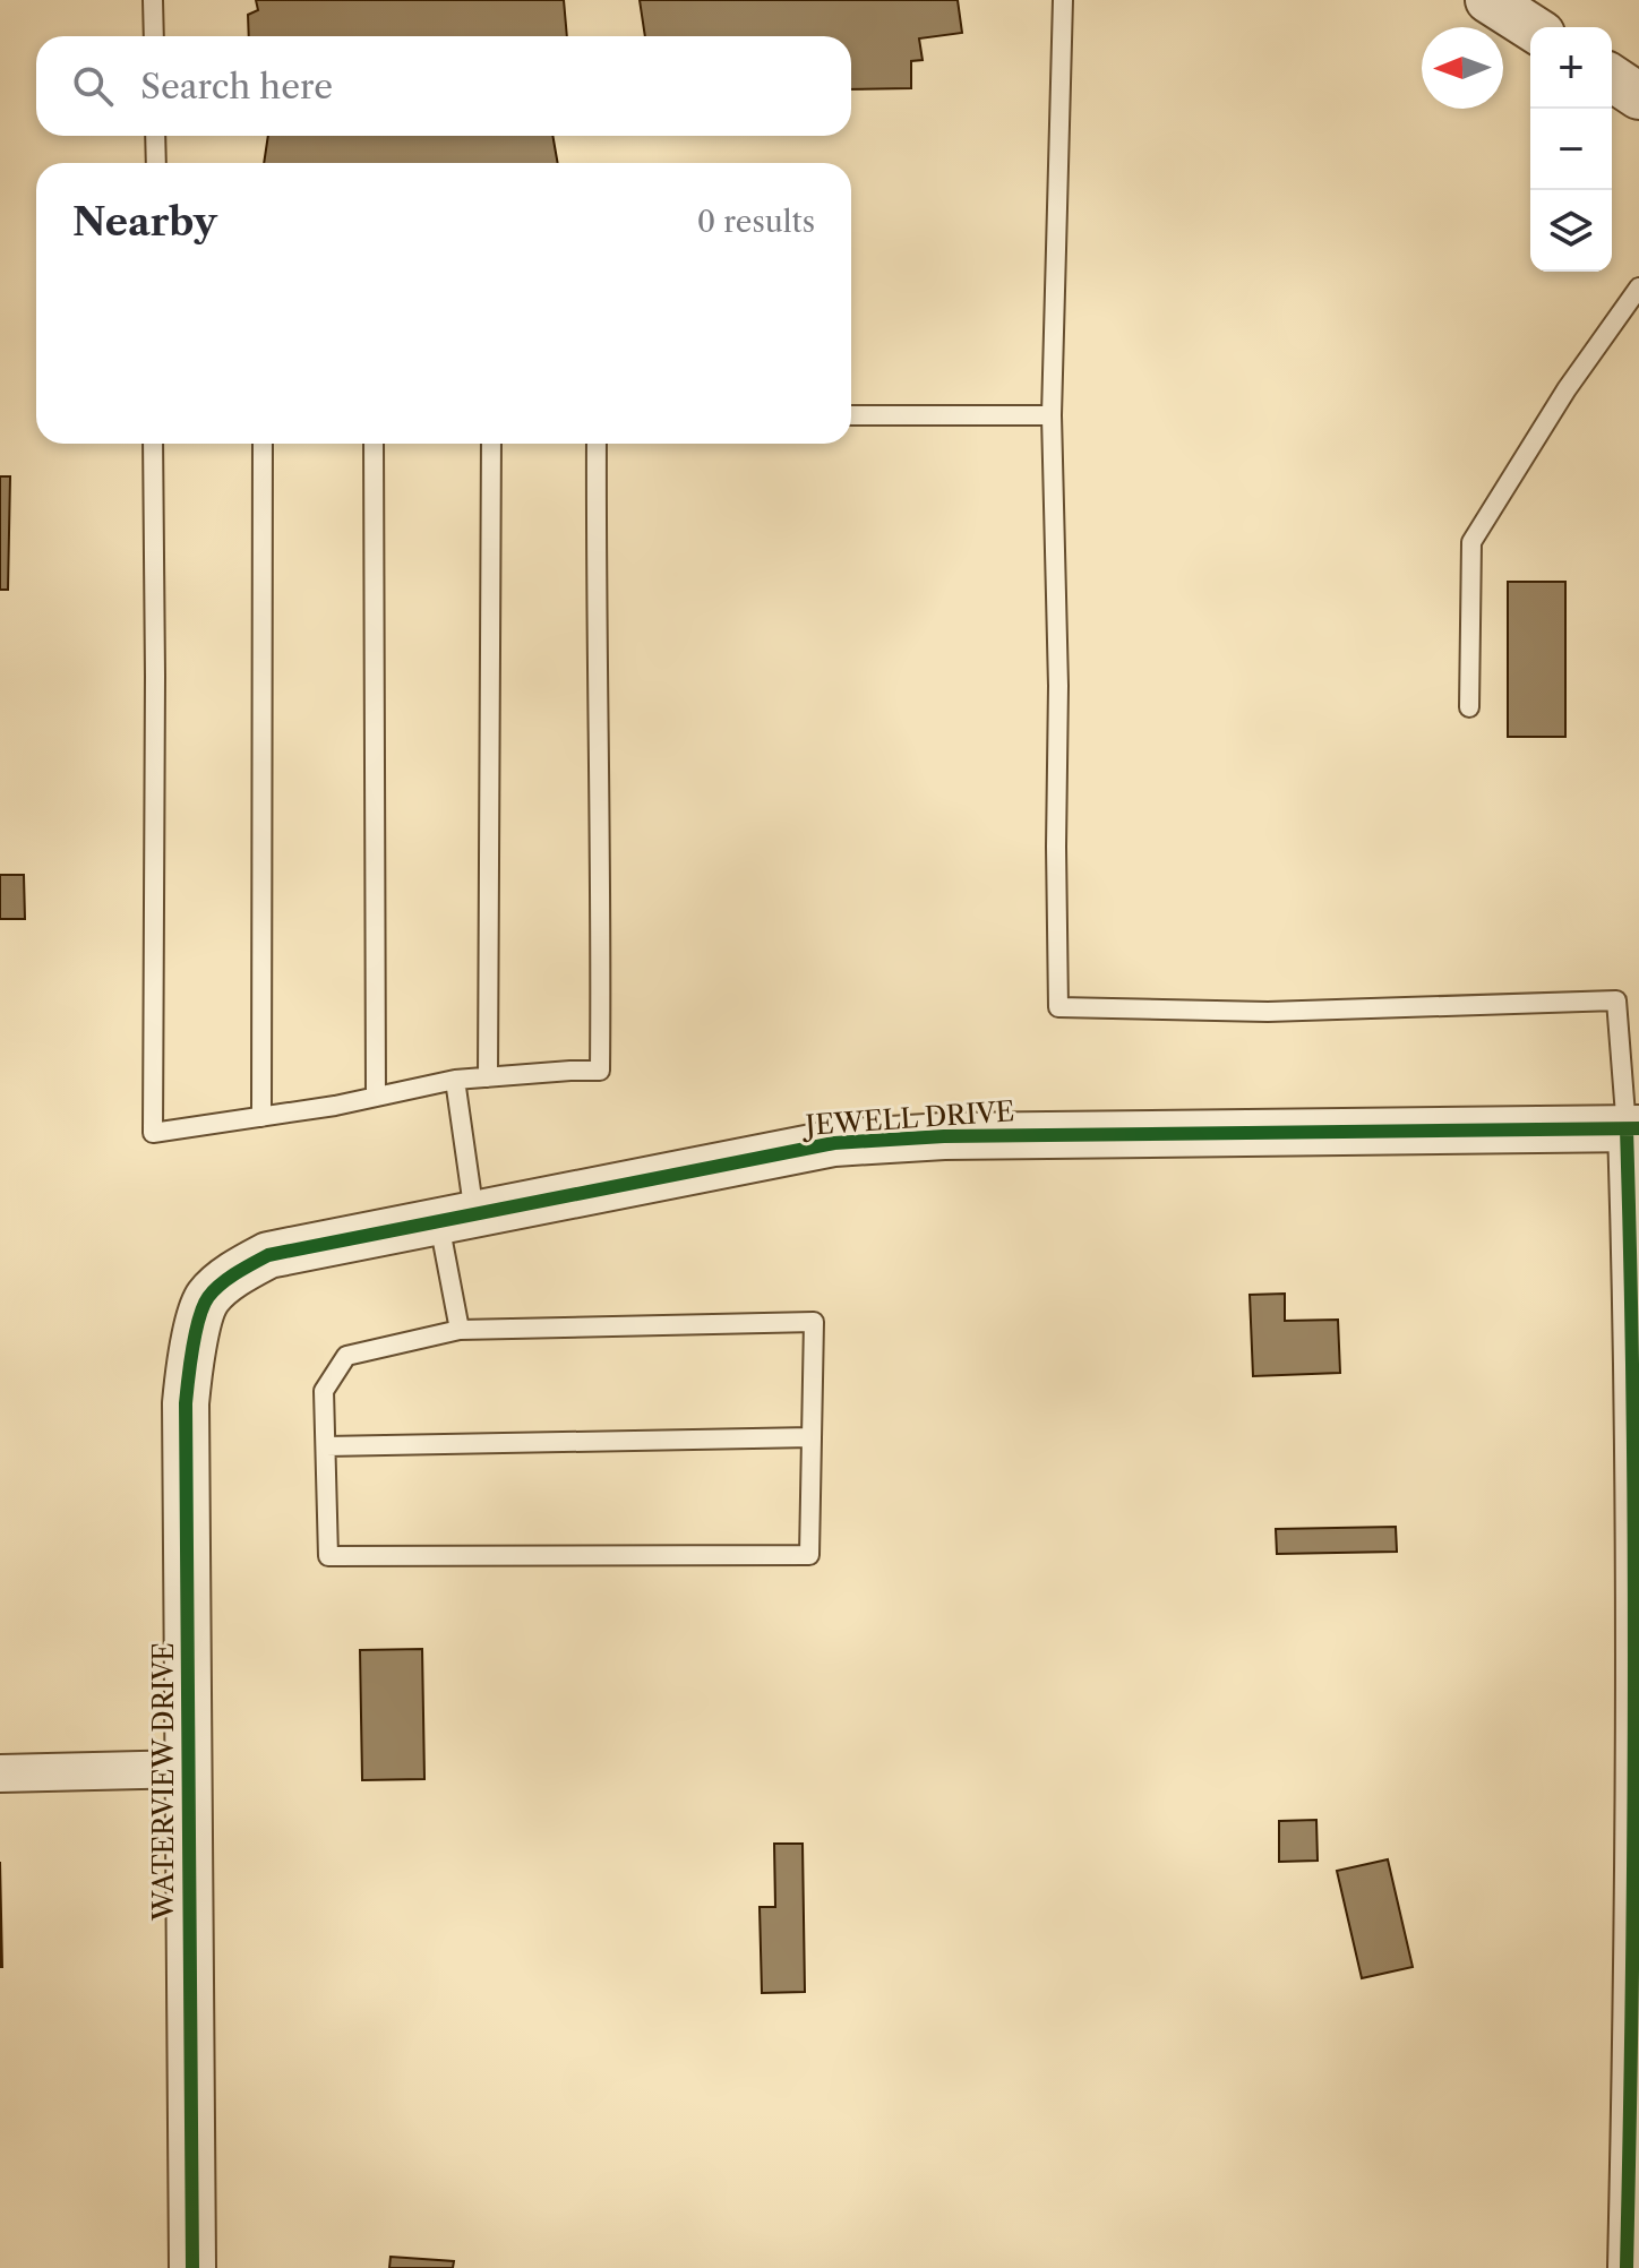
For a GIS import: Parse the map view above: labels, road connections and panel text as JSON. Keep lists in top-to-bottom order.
{
  "streets": {
    "street": ["JEWELL DRIVE", "WATERVIEW DRIVE"]
  },
  "crossings": [
    ["JEWELL DRIVE", "WATERVIEW DRIVE"]
  ],
  "north": "left",
  "page": {
    "map_buttons": ["+", "−"],
    "search": "Search here",
    "heading": ["Nearby", "0 results"]
  }
}
